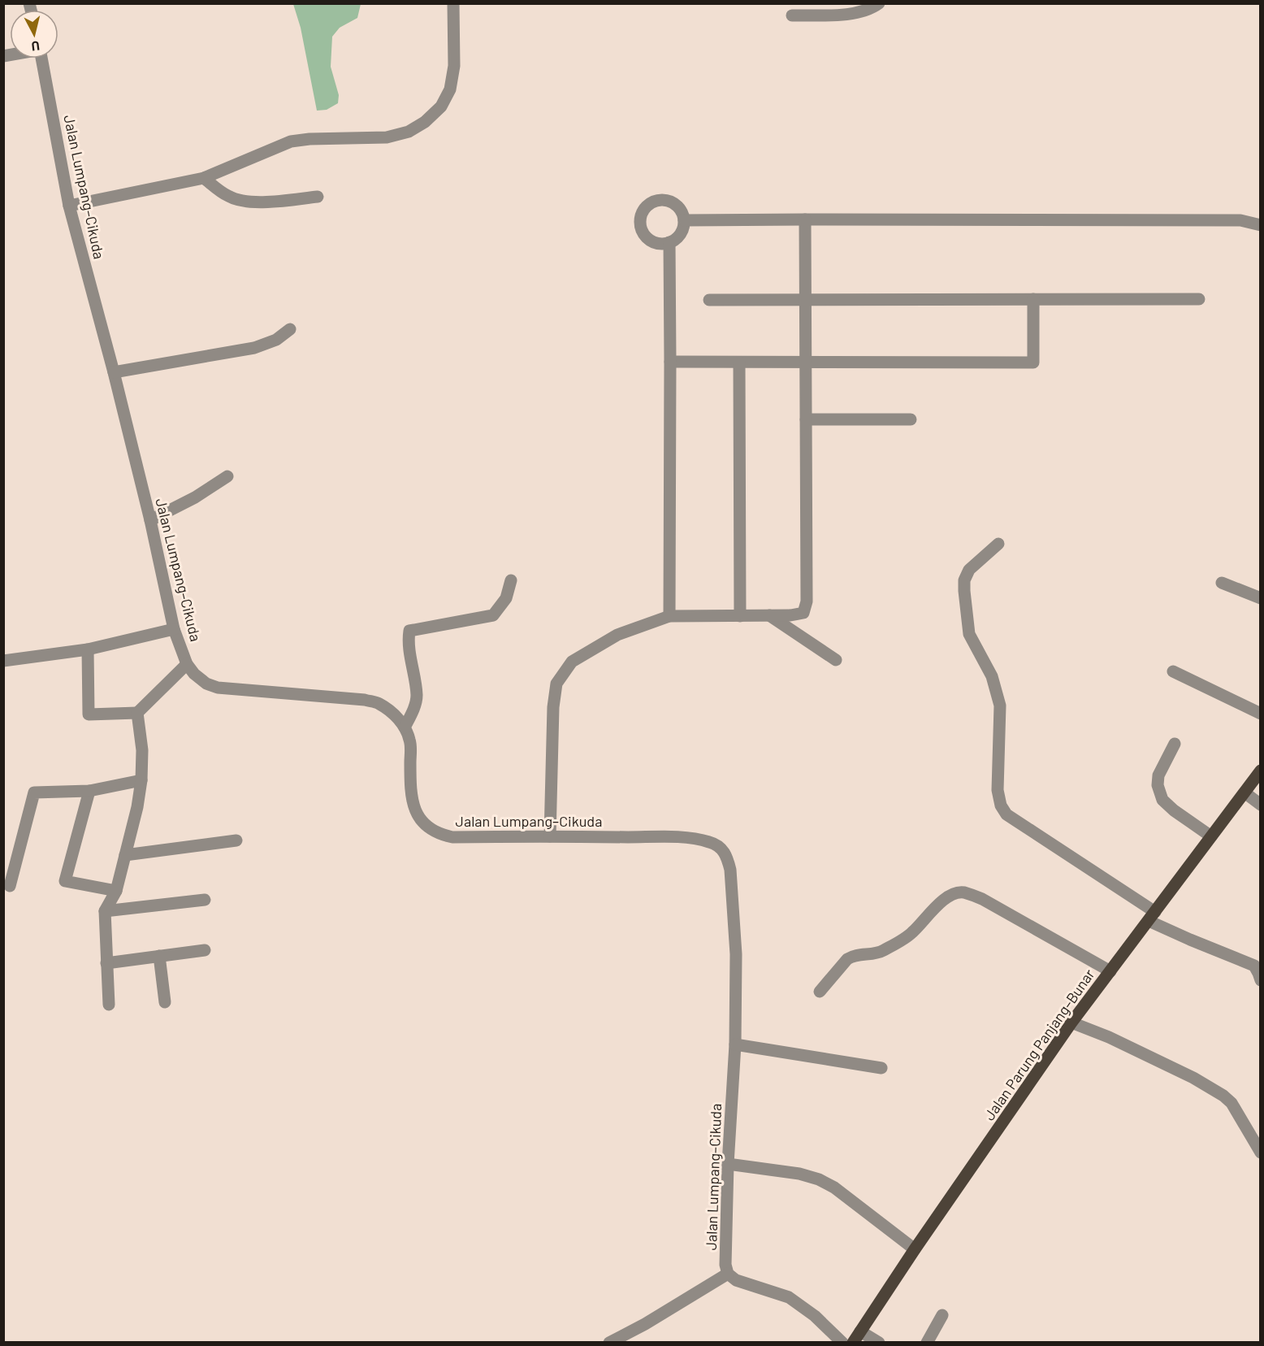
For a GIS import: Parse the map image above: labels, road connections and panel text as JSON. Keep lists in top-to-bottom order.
{
  "streets": {
    "main road": ["Jalan Parung Panjang–Bunar"],
    "street": ["Jalan Lumpang–Cikuda"]
  },
  "north": "bottom"
}
